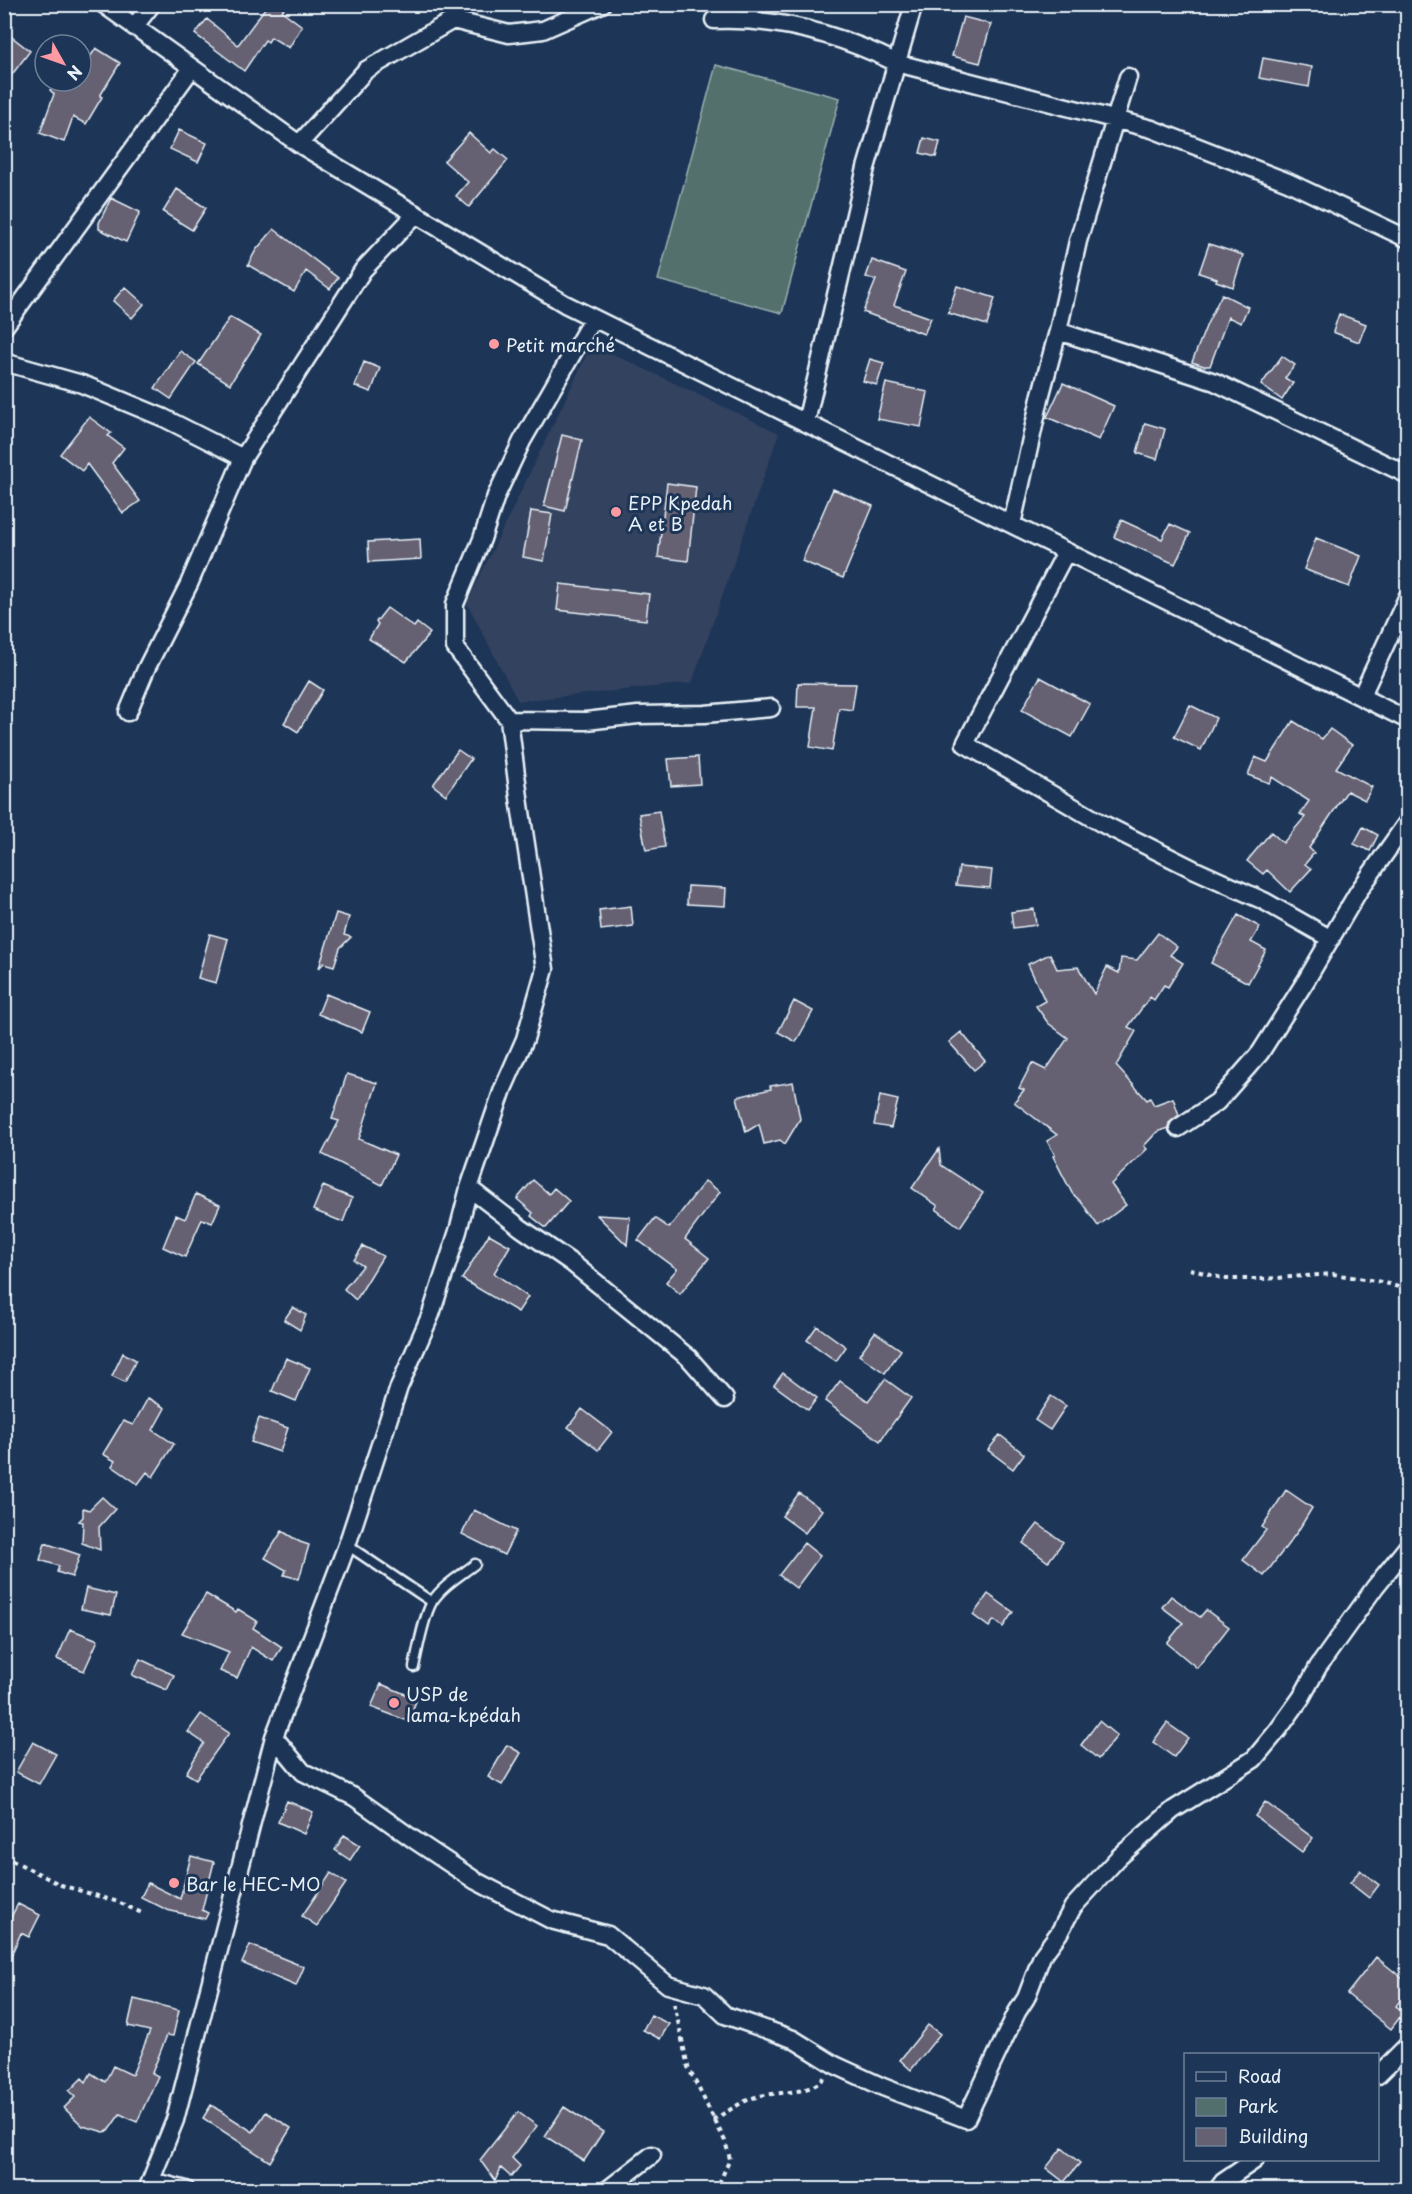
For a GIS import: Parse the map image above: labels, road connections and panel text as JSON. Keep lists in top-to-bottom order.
{
  "places": [
    "Petit marché",
    "EPP Kpedah A et B",
    "USP de lama-kpédah",
    "Bar le HEC-MO"
  ],
  "legend": ["Road", "Park", "Building"],
  "north": "bottom right"
}
